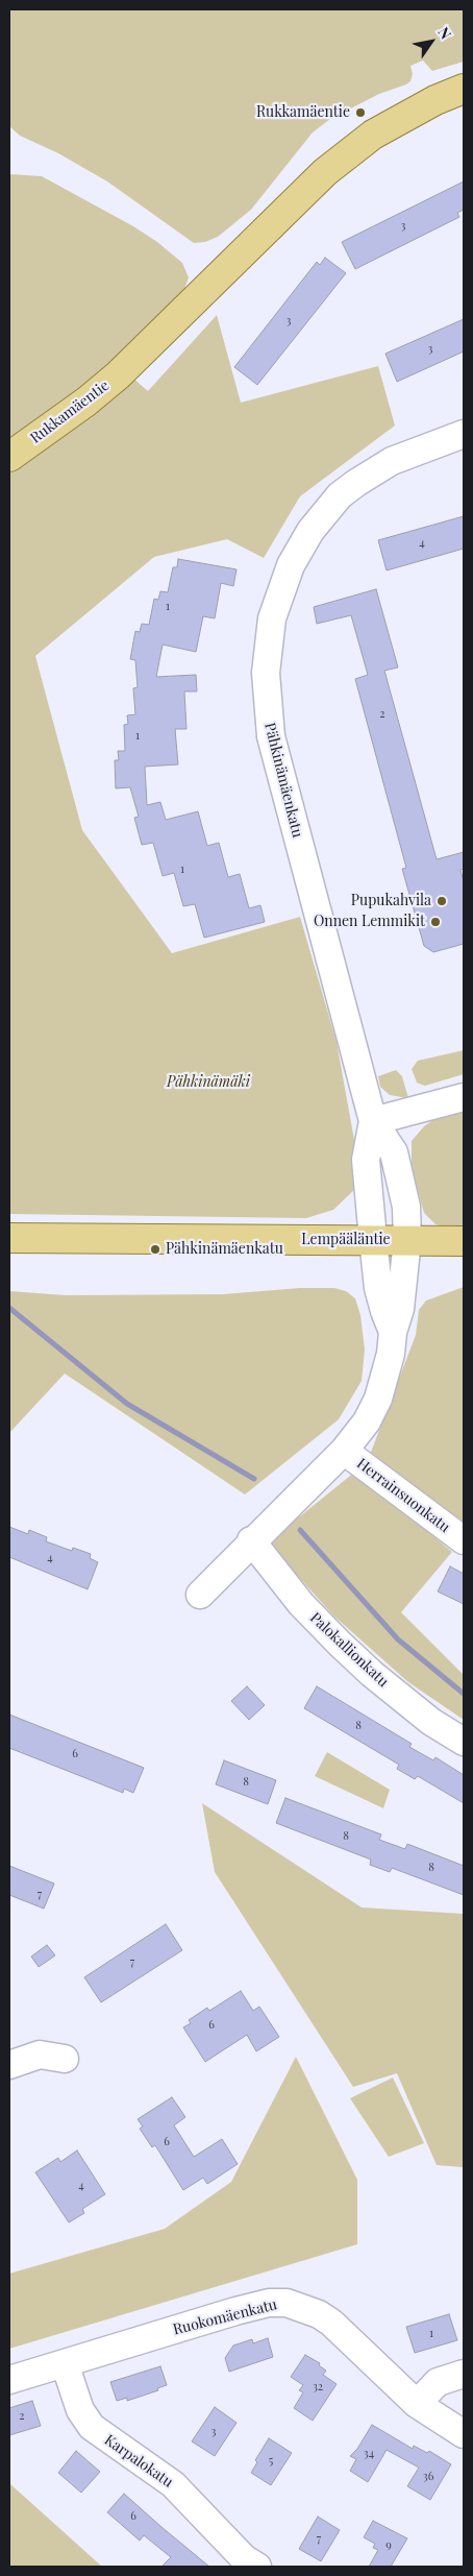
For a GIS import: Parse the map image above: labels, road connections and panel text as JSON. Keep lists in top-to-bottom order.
{
  "streets": {
    "main road": ["Rukkamäentie", "Lempääläntie"],
    "street": [
      "Pähkinämäenkatu",
      "Herrainsuonkatu",
      "Palokallionkatu",
      "Ruokomäenkatu",
      "Karpalokatu"
    ]
  },
  "crossings": [
    ["Pähkinämäenkatu", "Lempääläntie"],
    ["Ruokomäenkatu", "Karpalokatu"]
  ],
  "parks": ["Pähkinämäki"],
  "places": [
    "Rukkamäentie",
    "Pupukahvila",
    "Onnen Lemmikit",
    "Pähkinämäenkatu"
  ],
  "house_numbers": [
    "3",
    "3",
    "3",
    "4",
    "1",
    "2",
    "1",
    "1",
    "4",
    "8",
    "6",
    "8",
    "8",
    "8",
    "7",
    "7",
    "6",
    "6",
    "4",
    "1",
    "32",
    "2",
    "3",
    "34",
    "5",
    "36",
    "6",
    "7",
    "9"
  ],
  "north": "top right"
}
